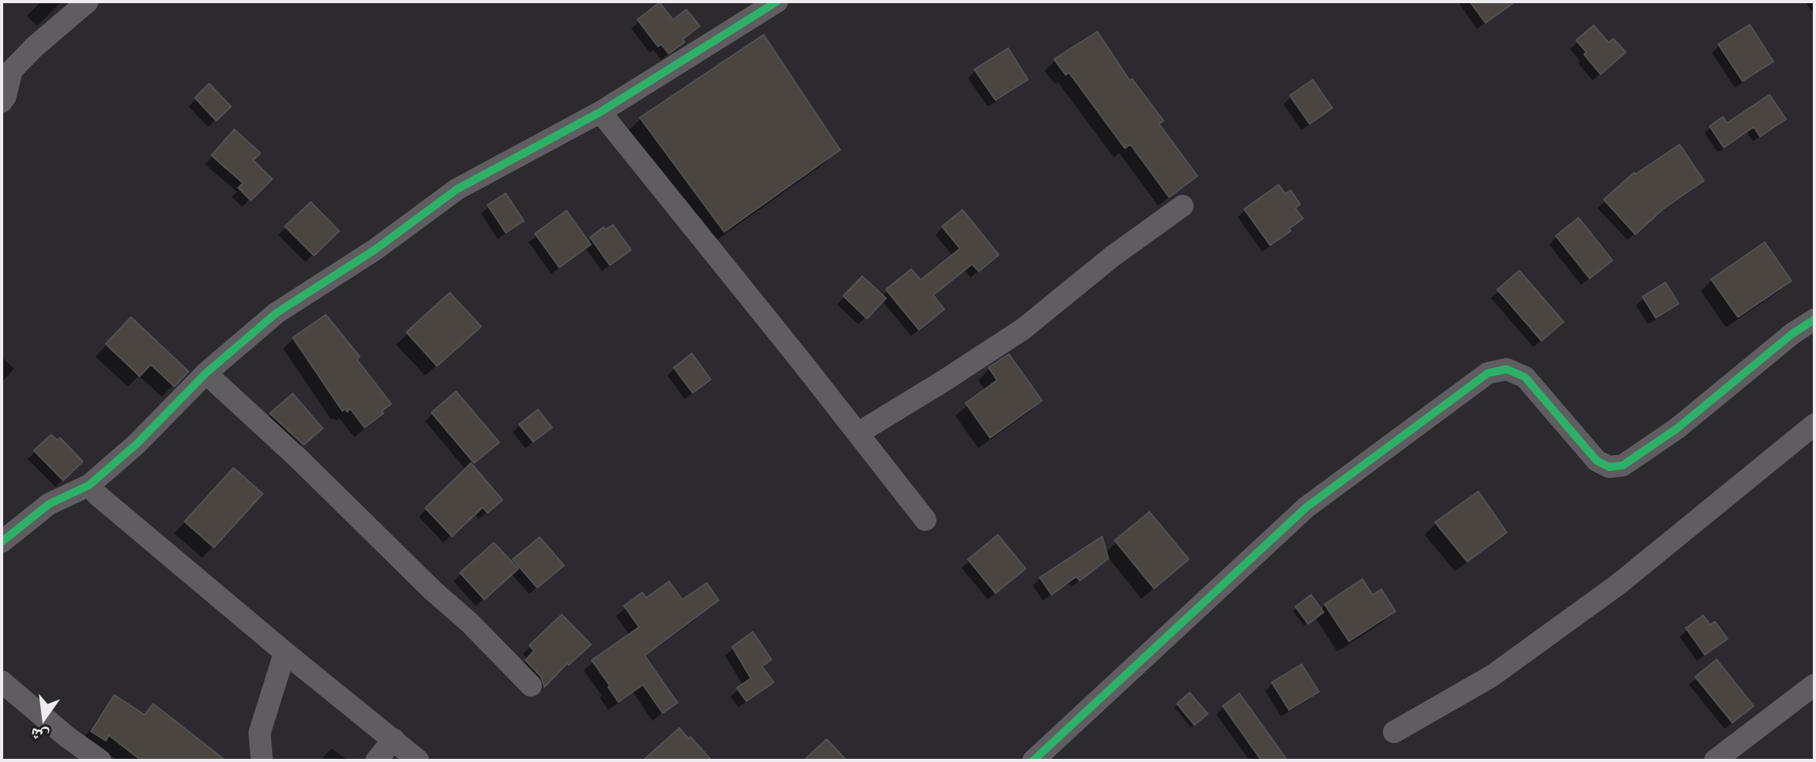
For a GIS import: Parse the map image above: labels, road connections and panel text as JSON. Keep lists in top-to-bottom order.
{
  "north": "bottom"
}
